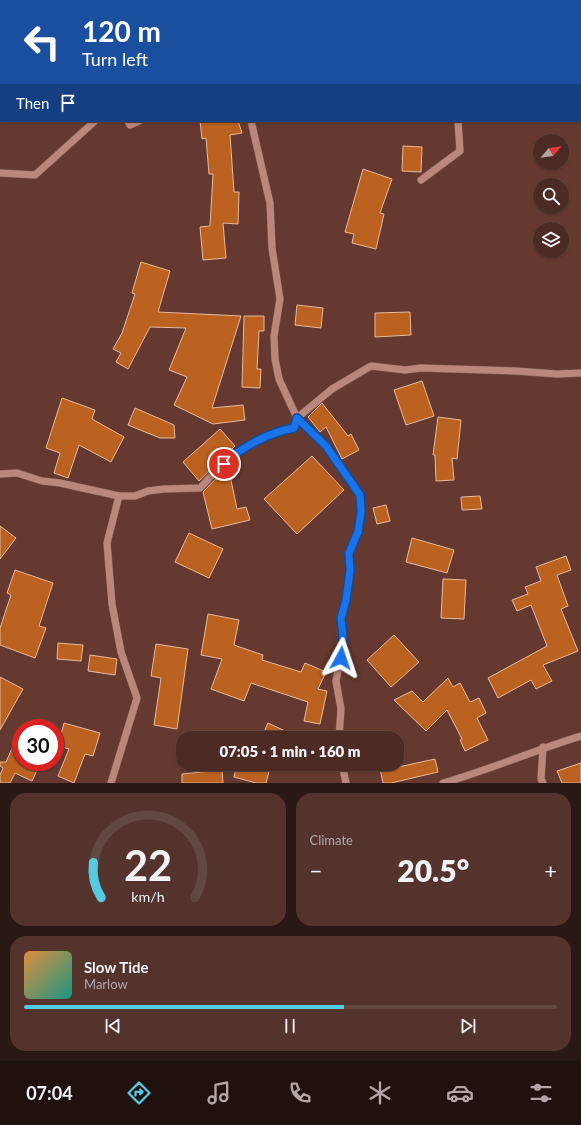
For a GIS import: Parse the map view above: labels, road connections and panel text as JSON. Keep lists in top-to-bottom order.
{
  "north": "top right",
  "page": {
    "turn": ["120 m", "Turn left"],
    "then": "Then",
    "limit": "30",
    "trip": "07:05 · 1 min · 160 m",
    "tile": "Climate",
    "heat": ["−", "20.5°", "+"],
    "song": ["Slow Tide", "Marlow"],
    "tabs": "07:04",
    "gauge": ["22", "km/h"]
  }
}
